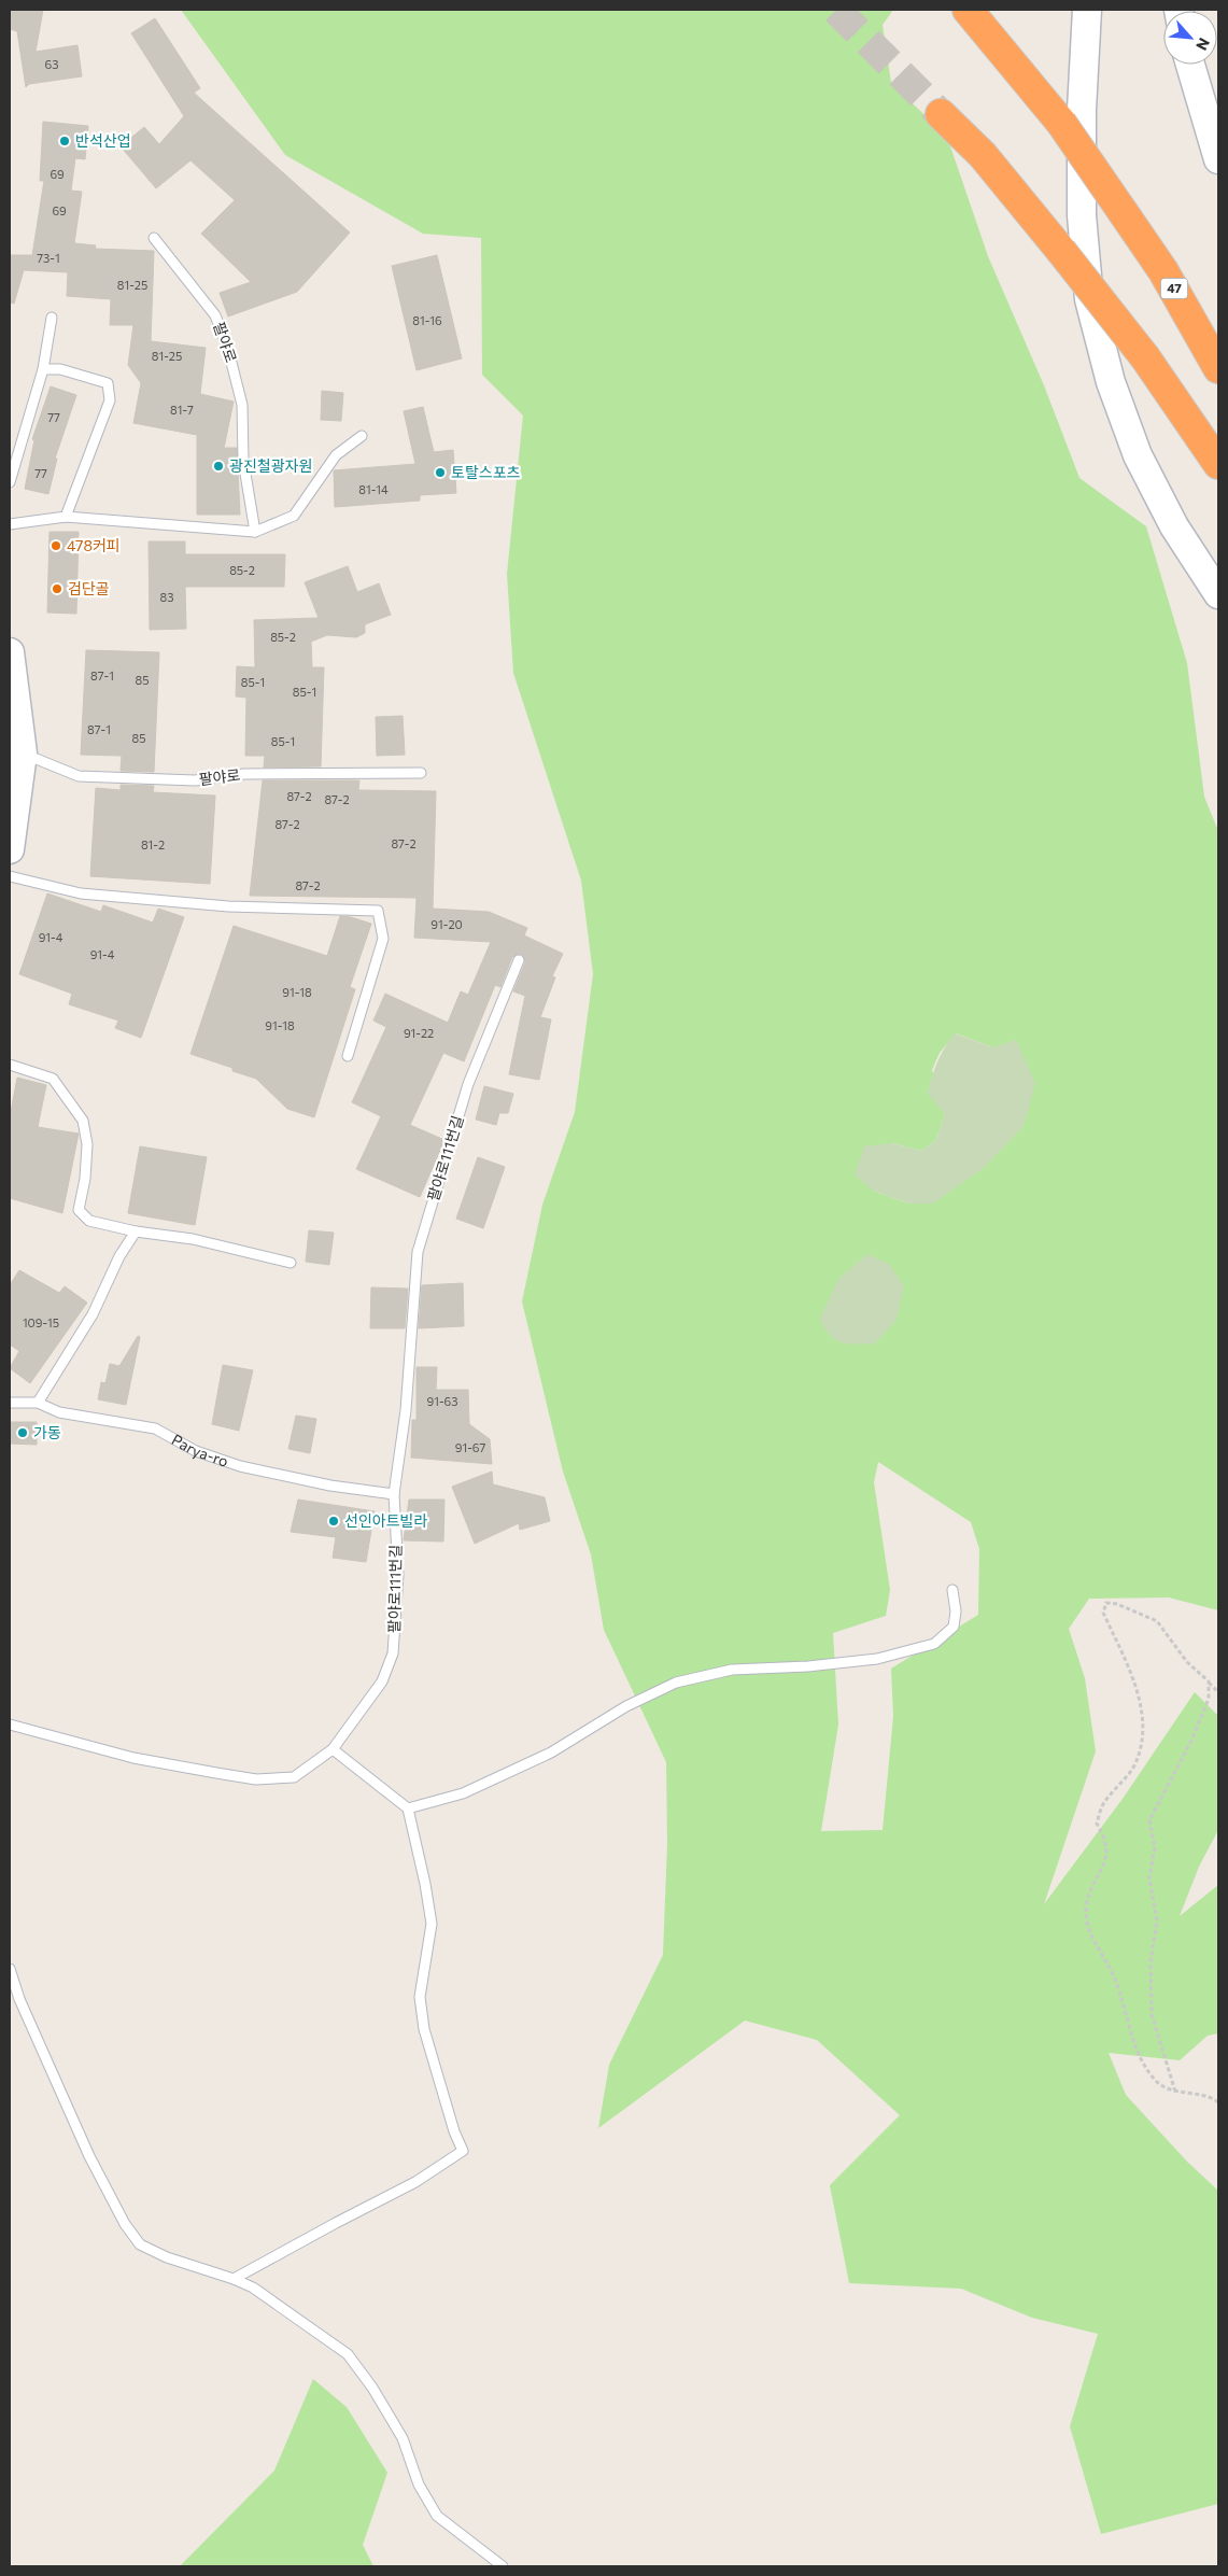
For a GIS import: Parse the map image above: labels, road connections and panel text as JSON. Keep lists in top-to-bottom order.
{
  "streets": {
    "highway": ["47"],
    "lane": ["팔야로", "팔야로111번길", "Parya-ro"]
  },
  "crossings": [
    ["팔야로111번길", "Parya-ro"]
  ],
  "places": [
    "반석산업",
    "광진철광자원",
    "토탈스포츠",
    "478커피",
    "검단골",
    "가동",
    "선인아트빌라"
  ],
  "house_numbers": [
    "63",
    "69",
    "69",
    "73-1",
    "81-25",
    "81-16",
    "81-25",
    "81-7",
    "77",
    "77",
    "81-14",
    "85-2",
    "83",
    "85-2",
    "87-1",
    "85",
    "85-1",
    "85-1",
    "87-1",
    "85",
    "85-1",
    "87-2",
    "87-2",
    "87-2",
    "87-2",
    "81-2",
    "87-2",
    "91-20",
    "91-4",
    "91-4",
    "91-18",
    "91-18",
    "91-22",
    "109-15",
    "91-63",
    "91-67"
  ],
  "north": "bottom right"
}
